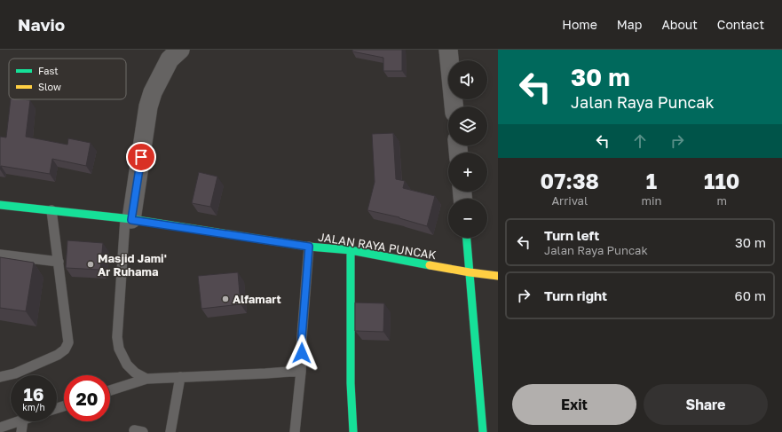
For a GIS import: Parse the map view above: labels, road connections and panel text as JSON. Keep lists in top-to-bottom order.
{
  "streets": {
    "main road": ["JALAN RAYA PUNCAK"]
  },
  "places": ["Masjid Jami' Ar Ruhama", "Alfamart"],
  "legend": ["Fast", "Slow"],
  "page": {
    "header": "Navio",
    "nav": [
      "Home",
      "Map",
      "About",
      "Contact"
    ],
    "turn": ["30 m", "Jalan Raya Puncak"],
    "map_buttons": ["+", "−"],
    "eta": [
      "07:38",
      "Arrival",
      "1",
      "min",
      "110",
      "m"
    ],
    "list": [
      {
        "name": "Turn left",
        "note": "Jalan Raya Puncak",
        "value": "30 m"
      },
      {
        "name": "Turn right",
        "value": "60 m"
      }
    ],
    "speed": "16 km/h",
    "limit": "20",
    "buttons": ["Exit", "Share"]
  }
}
